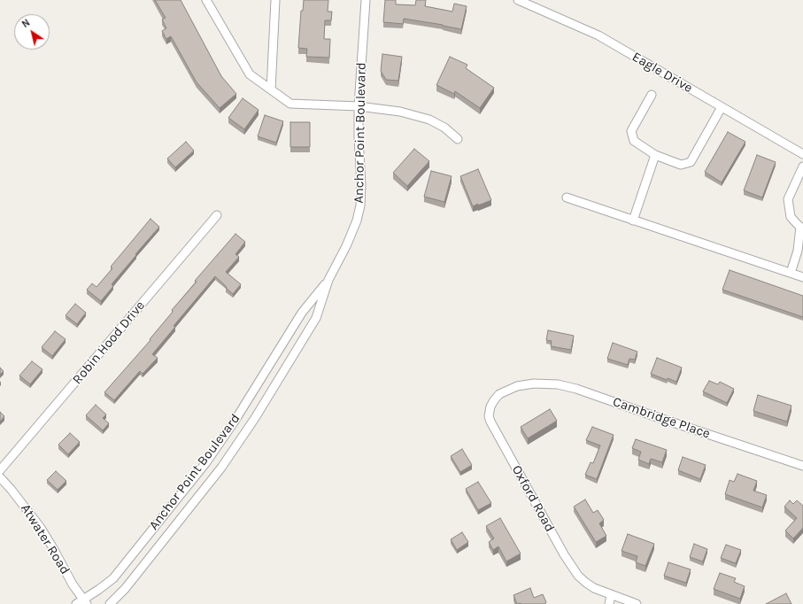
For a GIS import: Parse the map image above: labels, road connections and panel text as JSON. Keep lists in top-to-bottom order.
{
  "streets": {
    "street": [
      "Eagle Drive",
      "Anchor Point Boulevard",
      "Robin Hood Drive",
      "Cambridge Place",
      "Oxford Road",
      "Atwater Road"
    ]
  },
  "crossings": [
    ["Anchor Point Boulevard", "Atwater Road"],
    ["Cambridge Place", "Oxford Road"]
  ],
  "north": "top left"
}
